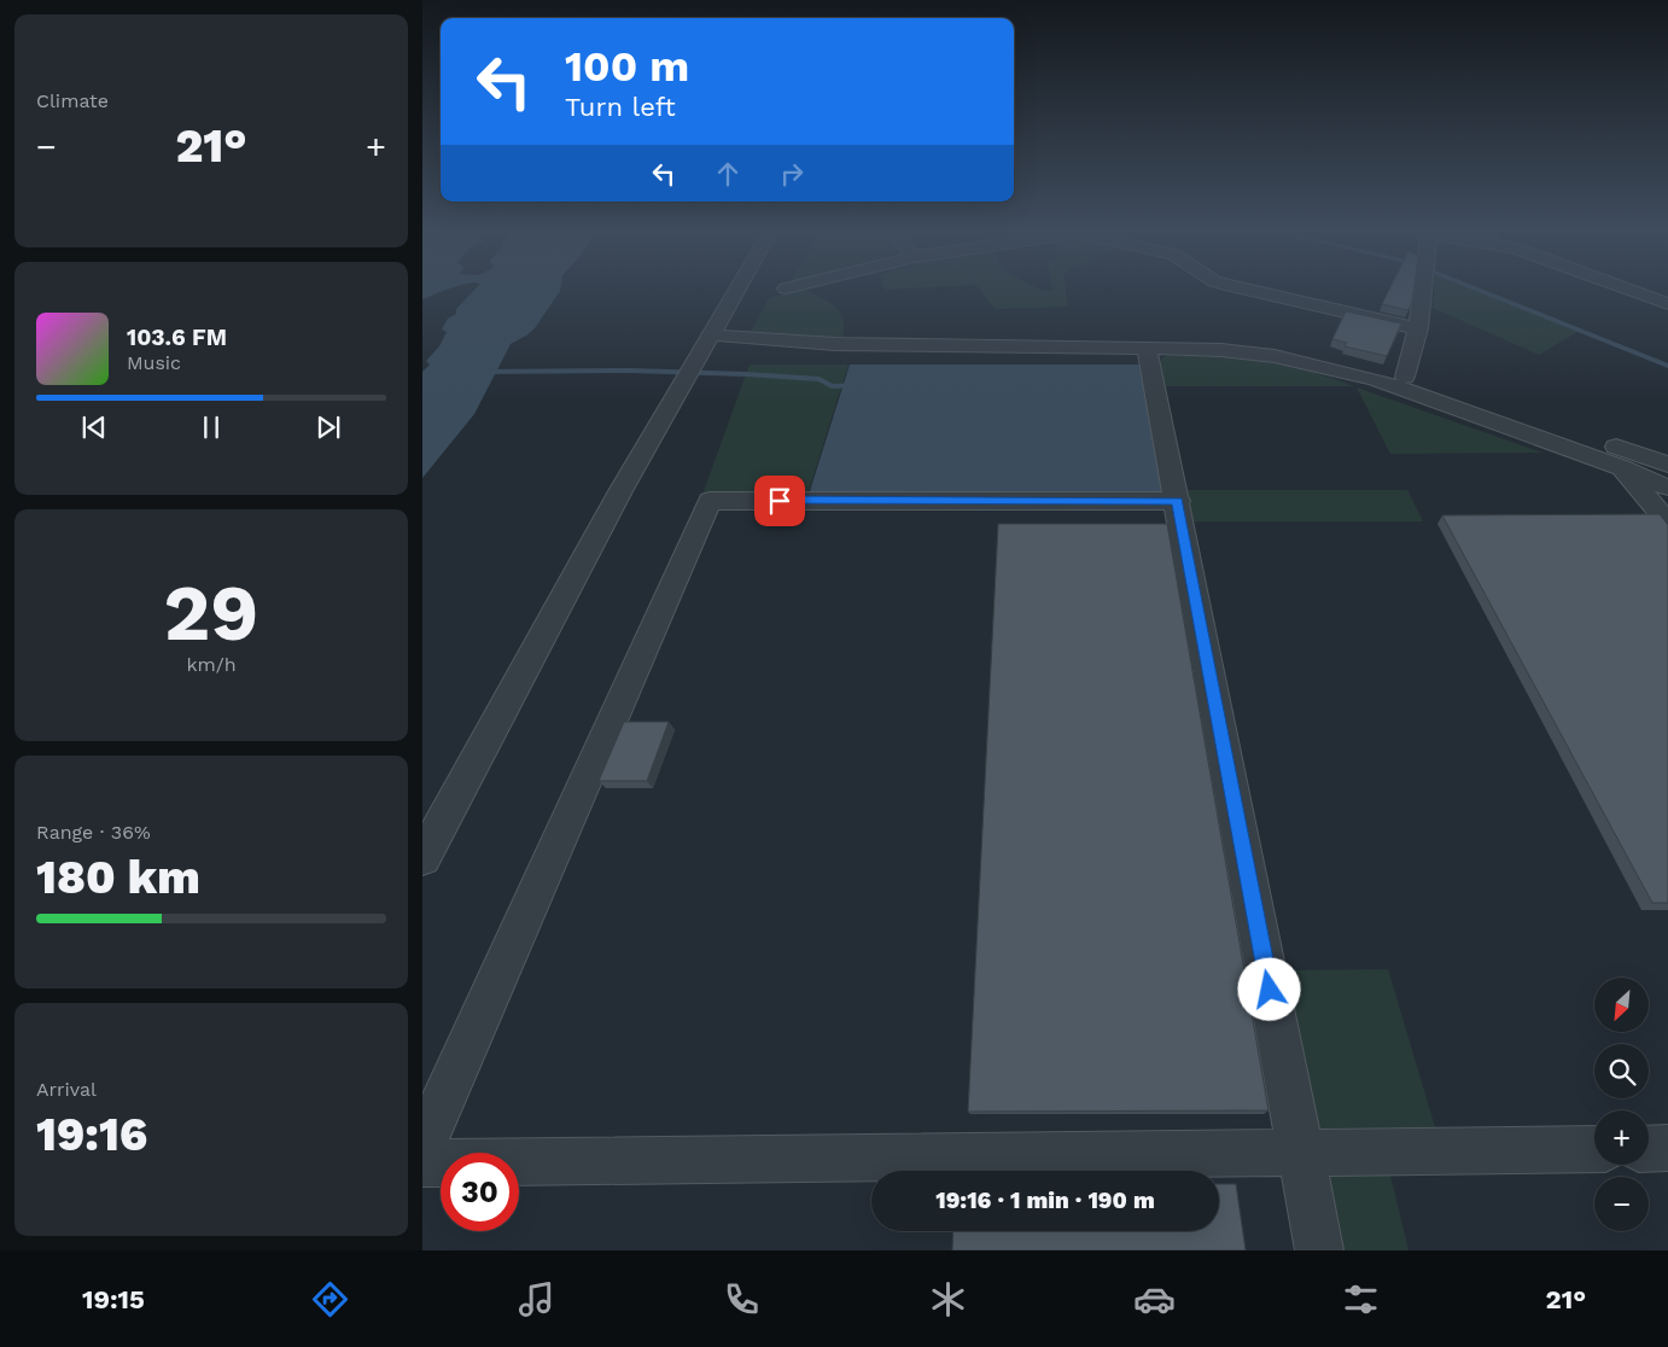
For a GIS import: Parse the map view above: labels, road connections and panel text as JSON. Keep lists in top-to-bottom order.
{
  "north": "bottom left",
  "page": {
    "tile": [
      "Climate",
      ["29", "km/h"],
      ["Range · 36%", "180 km"],
      ["Arrival", "19:16"]
    ],
    "turn": ["100 m", "Turn left"],
    "heat": ["−", "21°", "+"],
    "song": ["103.6 FM", "Music"],
    "map_buttons": ["+", "−"],
    "limit": "30",
    "trip": "19:16 · 1 min · 190 m",
    "tabs": ["19:15", "21°"]
  }
}
